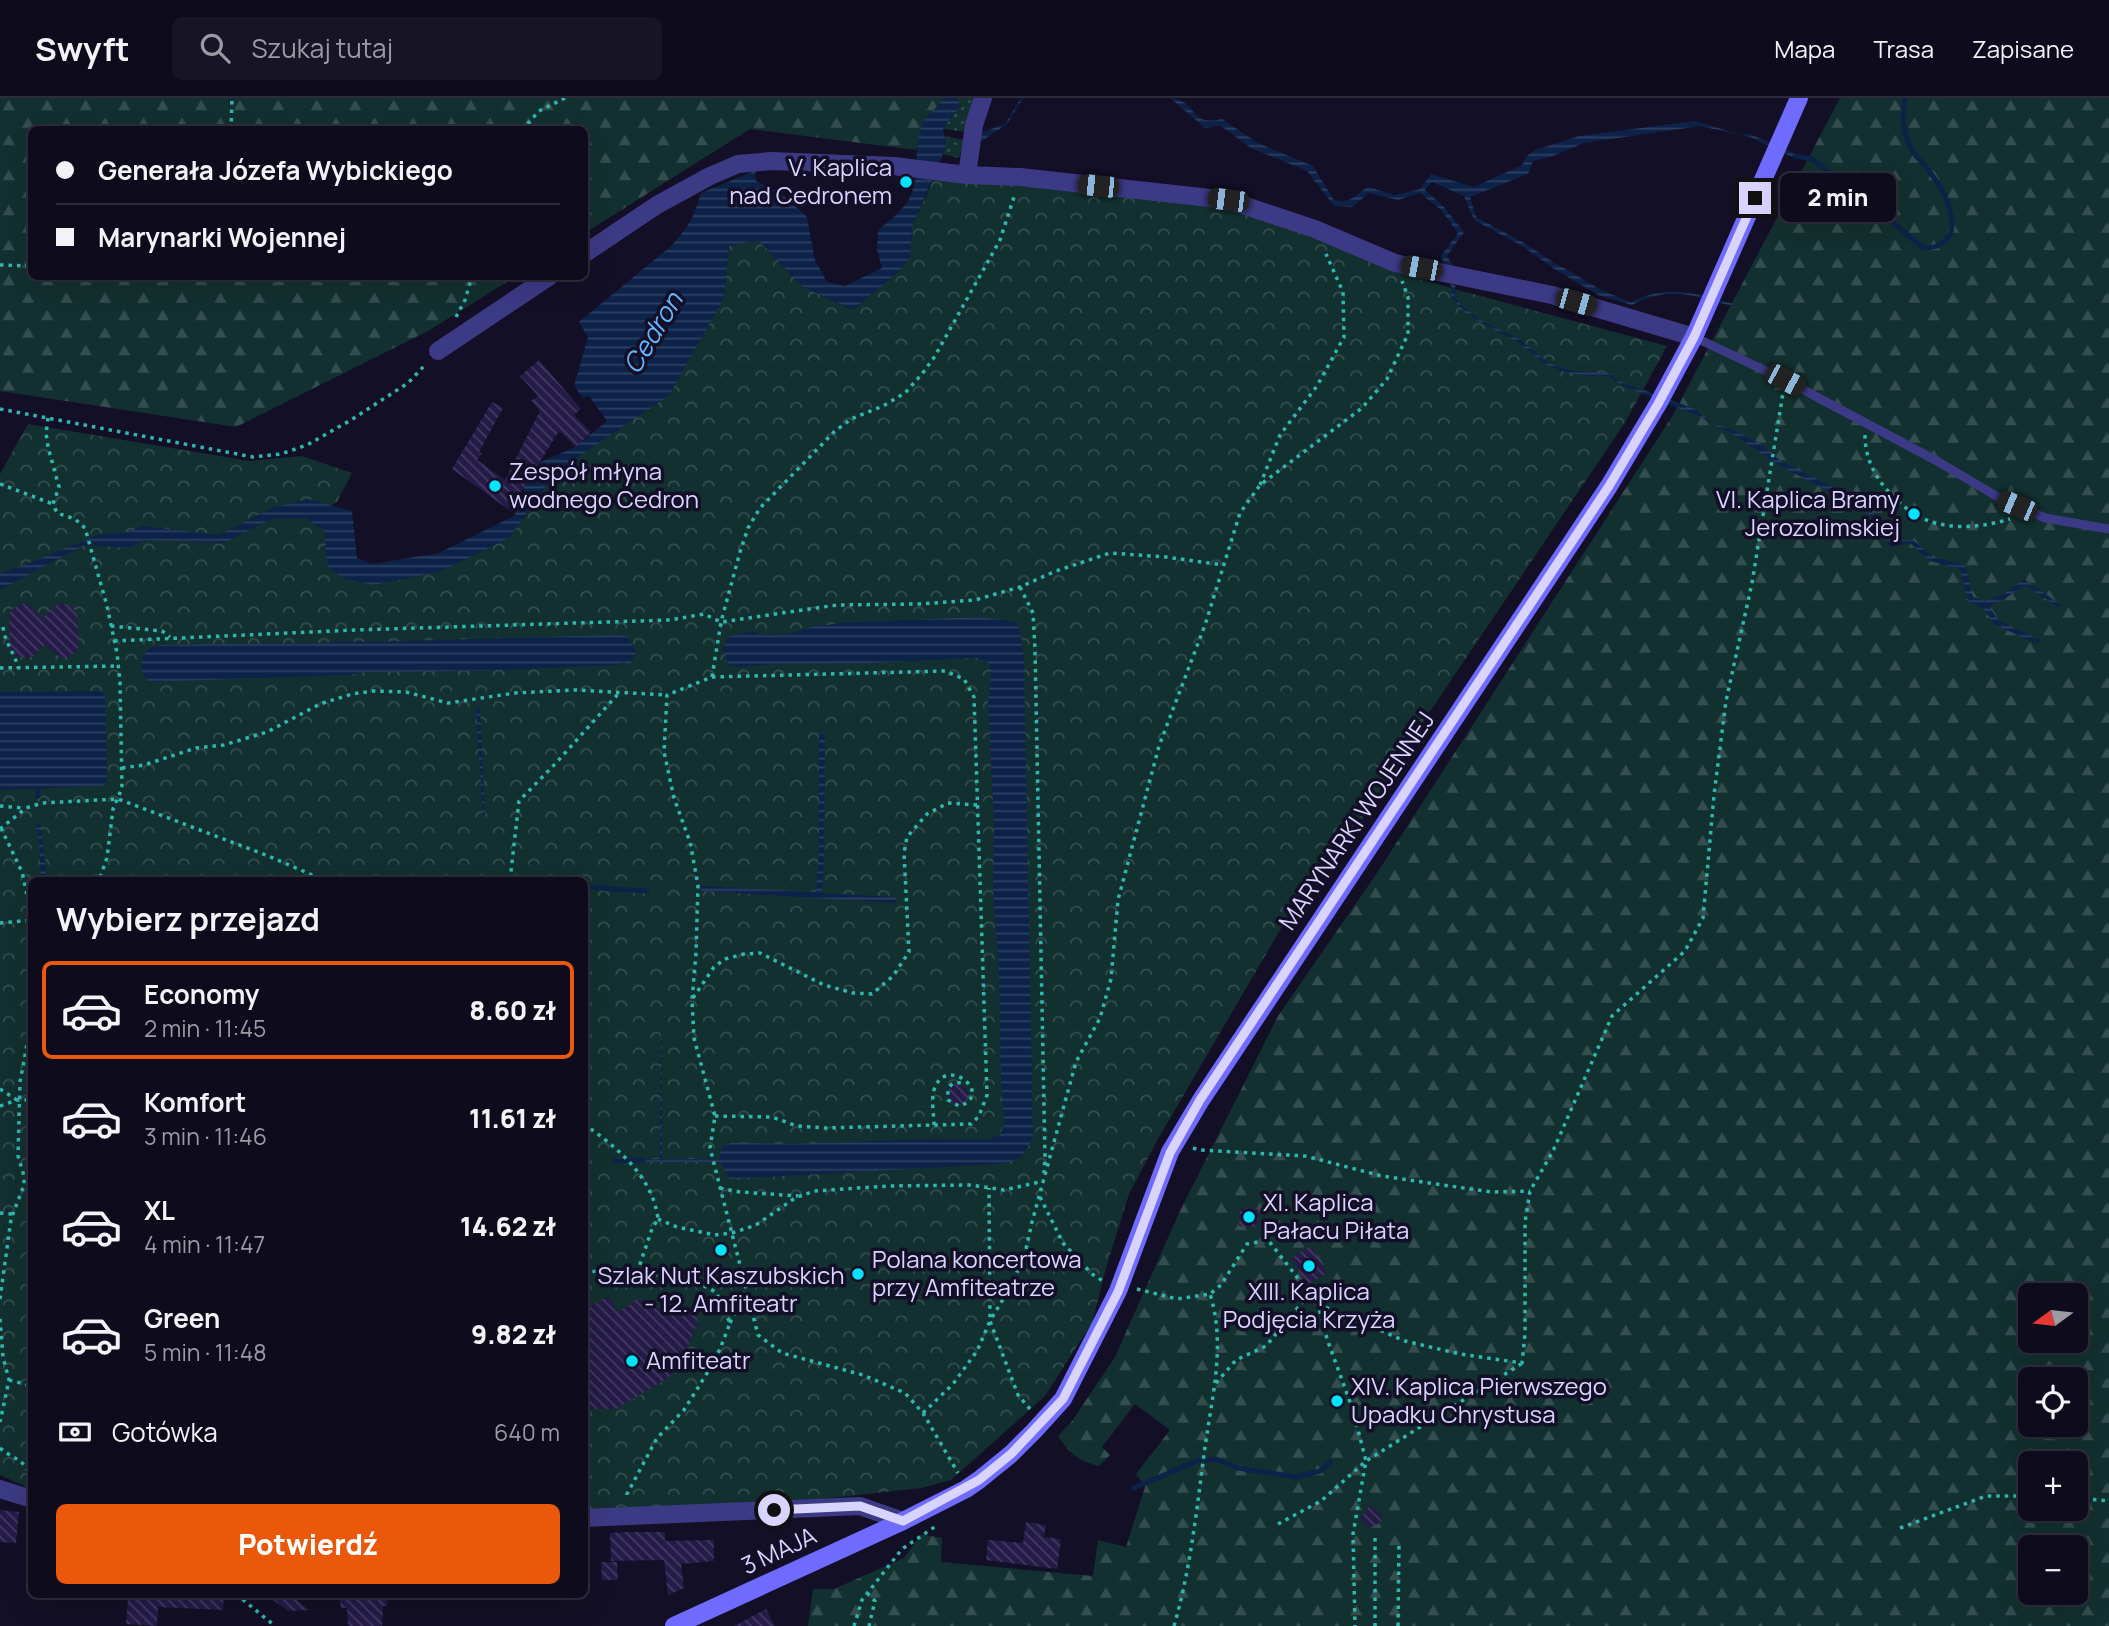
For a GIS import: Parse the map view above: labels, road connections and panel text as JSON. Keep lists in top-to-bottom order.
{
  "streets": {
    "main road": ["MARYNARKI WOJENNEJ", "3 MAJA"]
  },
  "crossings": [
    ["MARYNARKI WOJENNEJ", "3 MAJA"]
  ],
  "water": ["Cedron"],
  "places": [
    "V. Kaplica nad Cedronem",
    "Zespół młyna wodnego Cedron",
    "VI. Kaplica Bramy Jerozolimskiej",
    "XI. Kaplica Pałacu Piłata",
    "Szlak Nut Kaszubskich - 12. Amfiteatr",
    "XIII. Kaplica Podjęcia Krzyża",
    "Polana koncertowa przy Amfiteatrze",
    "Amfiteatr",
    "XIV. Kaplica Pierwszego Upadku Chrystusa"
  ],
  "north": "left",
  "page": {
    "header": "Swyft",
    "search": "Szukaj tutaj",
    "nav": ["Mapa", "Trasa", "Zapisane"],
    "banner": ["Generała Józefa Wybickiego", "Marynarki Wojennej"],
    "bubble": "2 min",
    "heading": "Wybierz przejazd",
    "list": [
      {
        "name": "Economy",
        "note": "2 min · 11:45",
        "value": "8.60 zł"
      },
      {
        "name": "Komfort",
        "note": "3 min · 11:46",
        "value": "11.61 zł"
      },
      {
        "name": "XL",
        "note": "4 min · 11:47",
        "value": "14.62 zł"
      },
      {
        "name": "Green",
        "note": "5 min · 11:48",
        "value": "9.82 zł"
      }
    ],
    "map_buttons": ["+", "−"],
    "pay": ["Gotówka", "640 m"],
    "buttons": "Potwierdź"
  }
}
